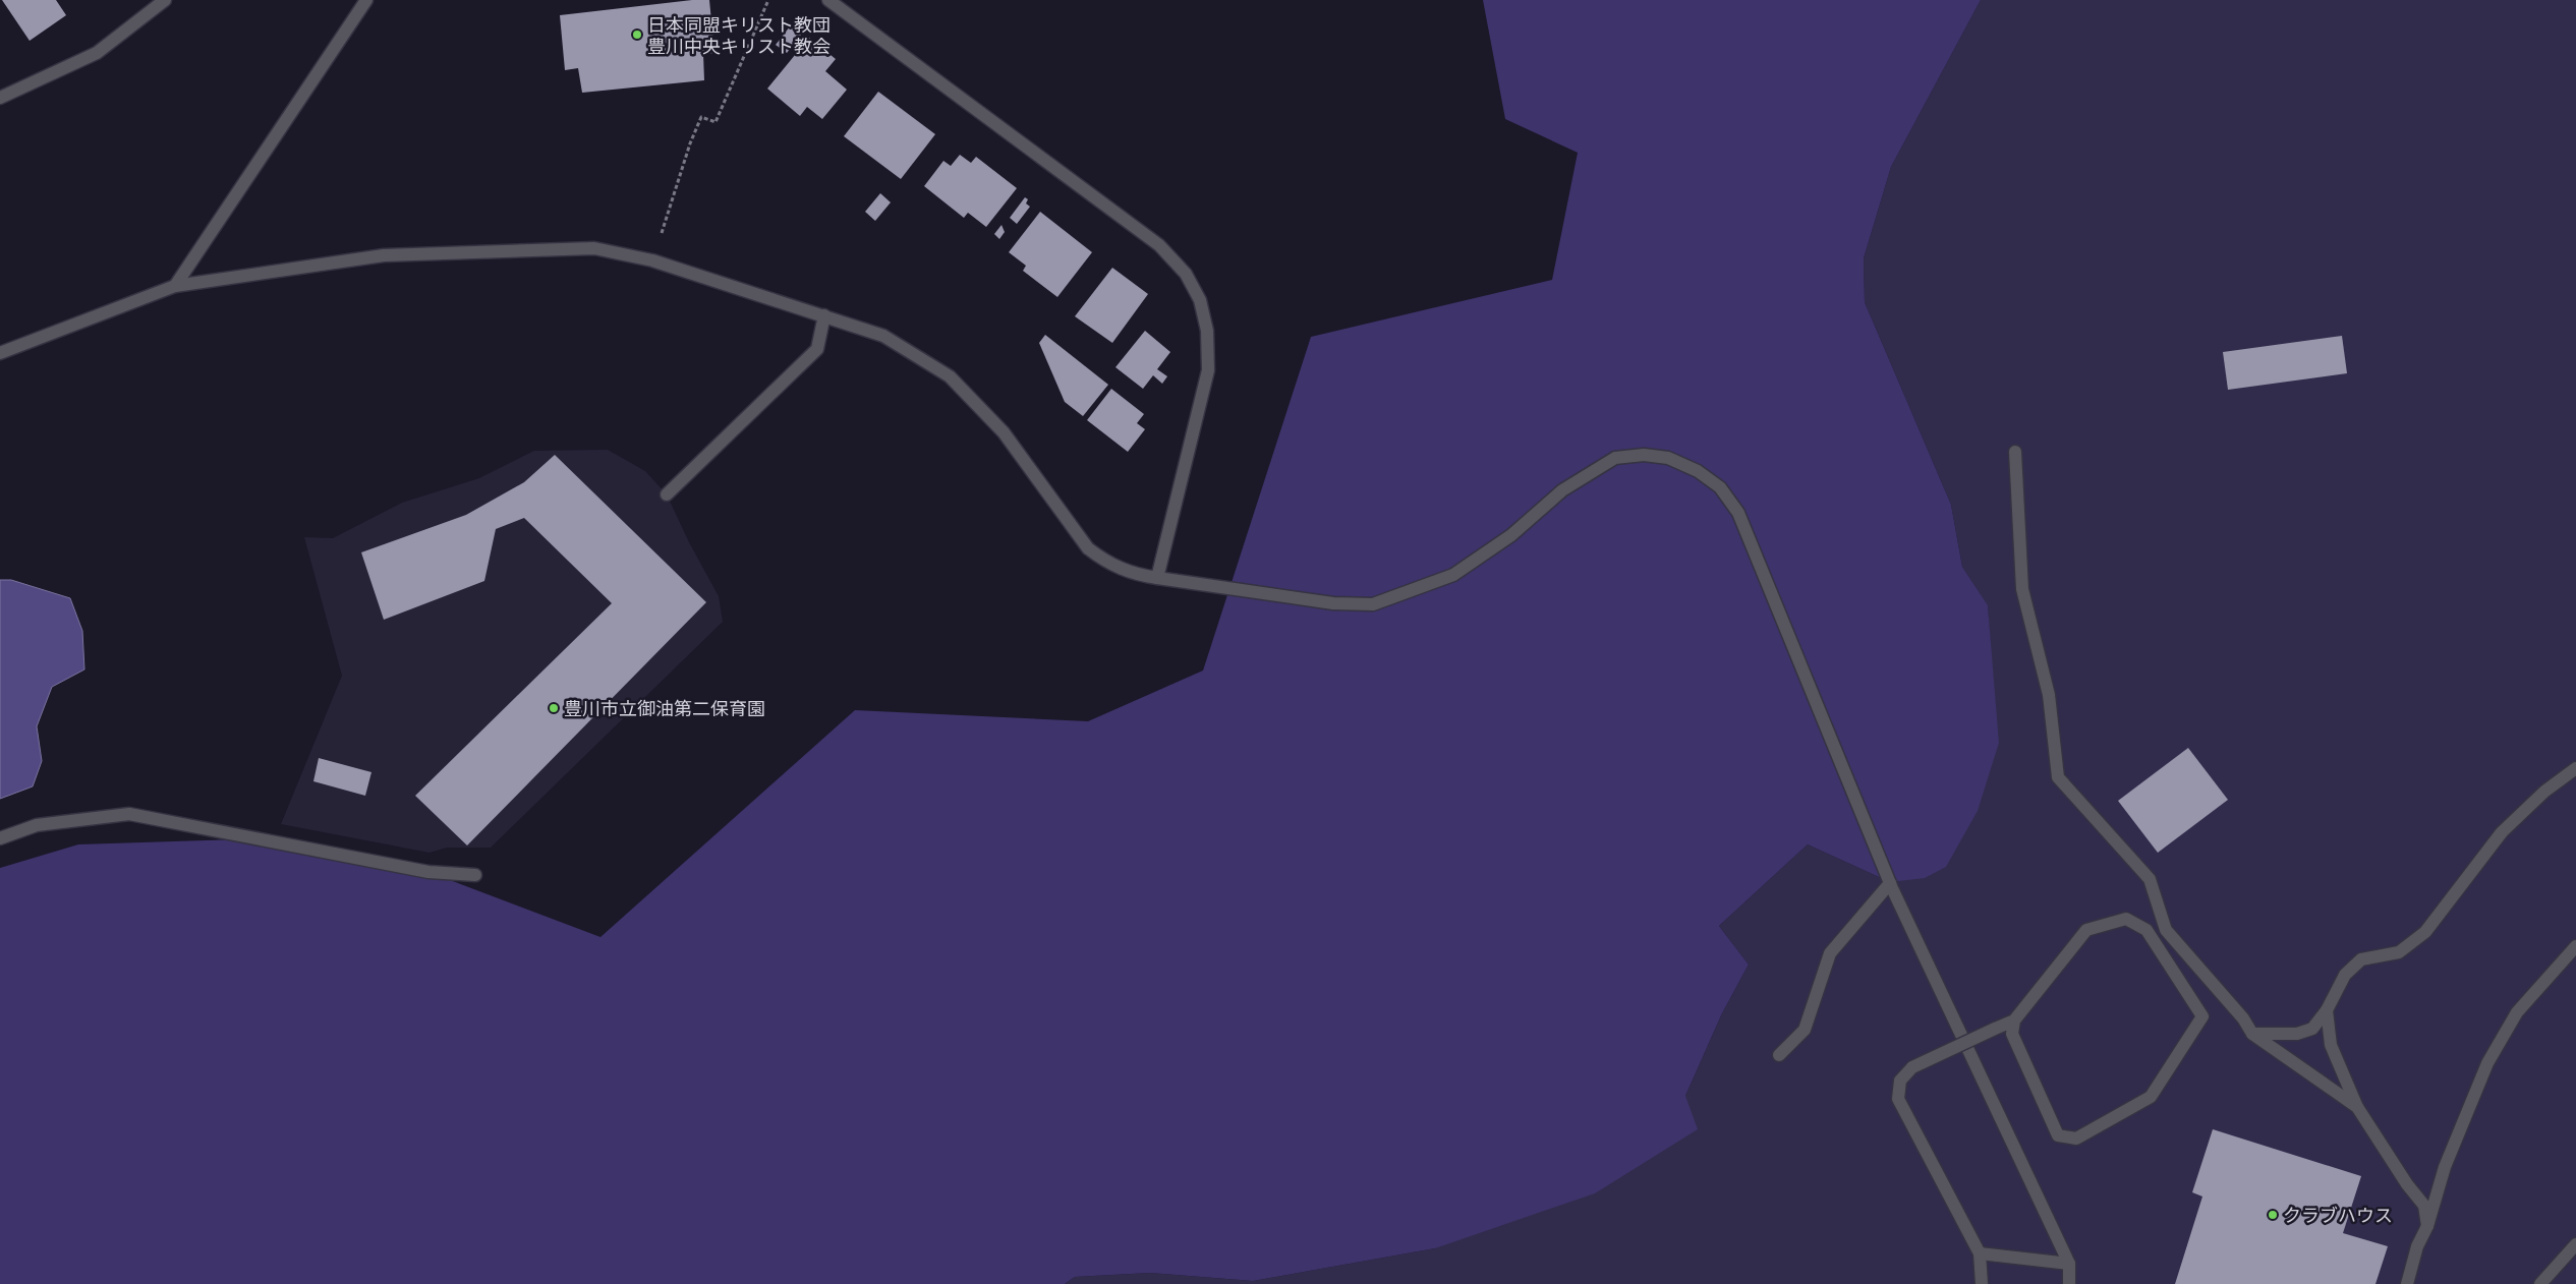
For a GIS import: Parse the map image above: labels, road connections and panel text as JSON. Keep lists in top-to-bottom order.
{
  "places": ["日本同盟キリスト教団 豊川中央キリスト教会", "豊川市立御油第二保育園", "クラブハウス"]
}
